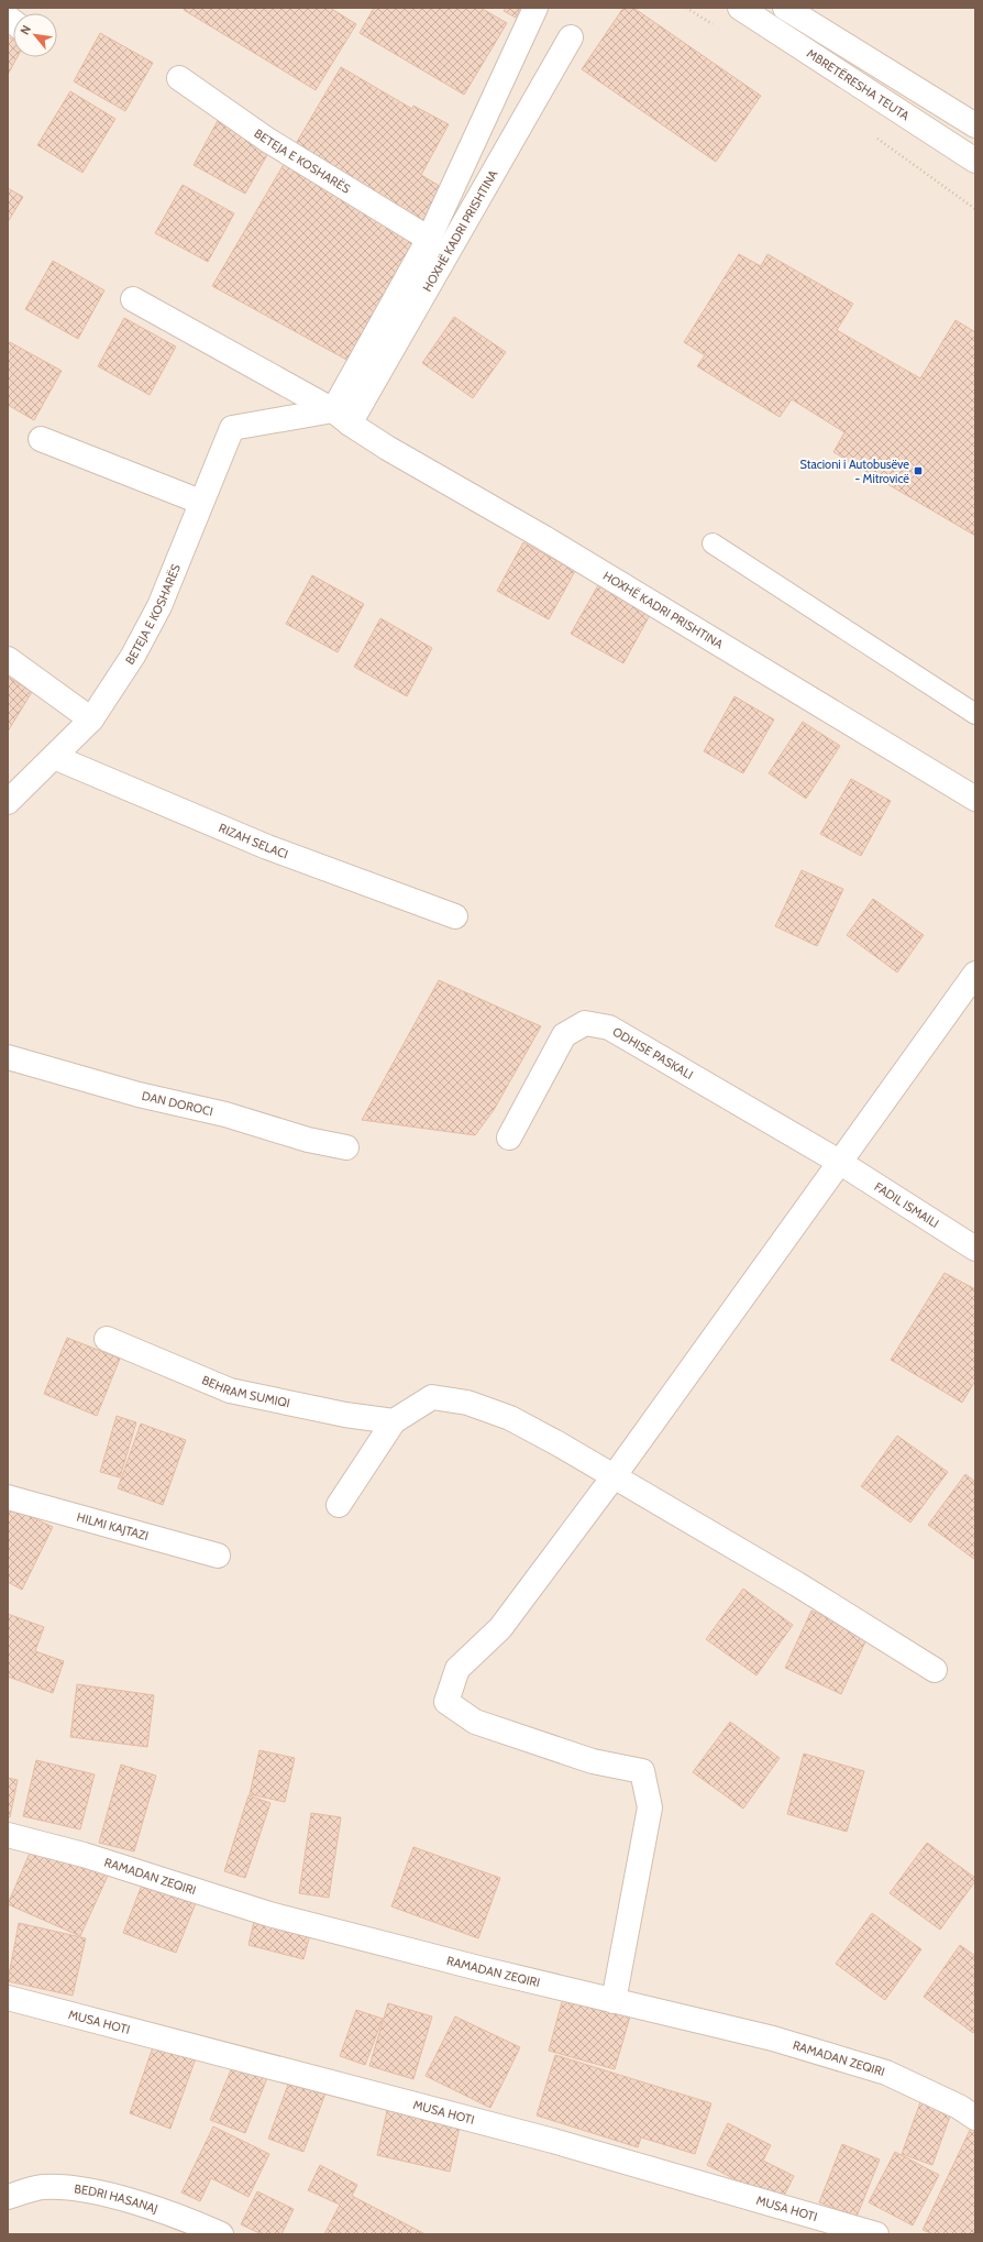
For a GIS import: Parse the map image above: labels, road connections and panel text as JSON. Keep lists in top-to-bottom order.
{
  "streets": {
    "street": [
      "MBRETËRESHA TEUTA",
      "BETEJA E KOSHARËS",
      "HOXHË KADRI PRISHTINA",
      "RIZAH SELACI",
      "ODHISE PASKALI",
      "DAN DOROCI",
      "FADIL ISMAILI",
      "BEHRAM SUMIQI",
      "HILMI KAJTAZI",
      "RAMADAN ZEQIRI",
      "MUSA HOTI",
      "BEDRI HASANAJ"
    ]
  },
  "crossings": [
    ["BETEJA E KOSHARËS", "HOXHË KADRI PRISHTINA"],
    ["BETEJA E KOSHARËS", "RIZAH SELACI"],
    ["ODHISE PASKALI", "FADIL ISMAILI"]
  ],
  "places": {
    "transit": ["Stacioni i Autobusëve - Mitrovicë"]
  },
  "north": "top left"
}
